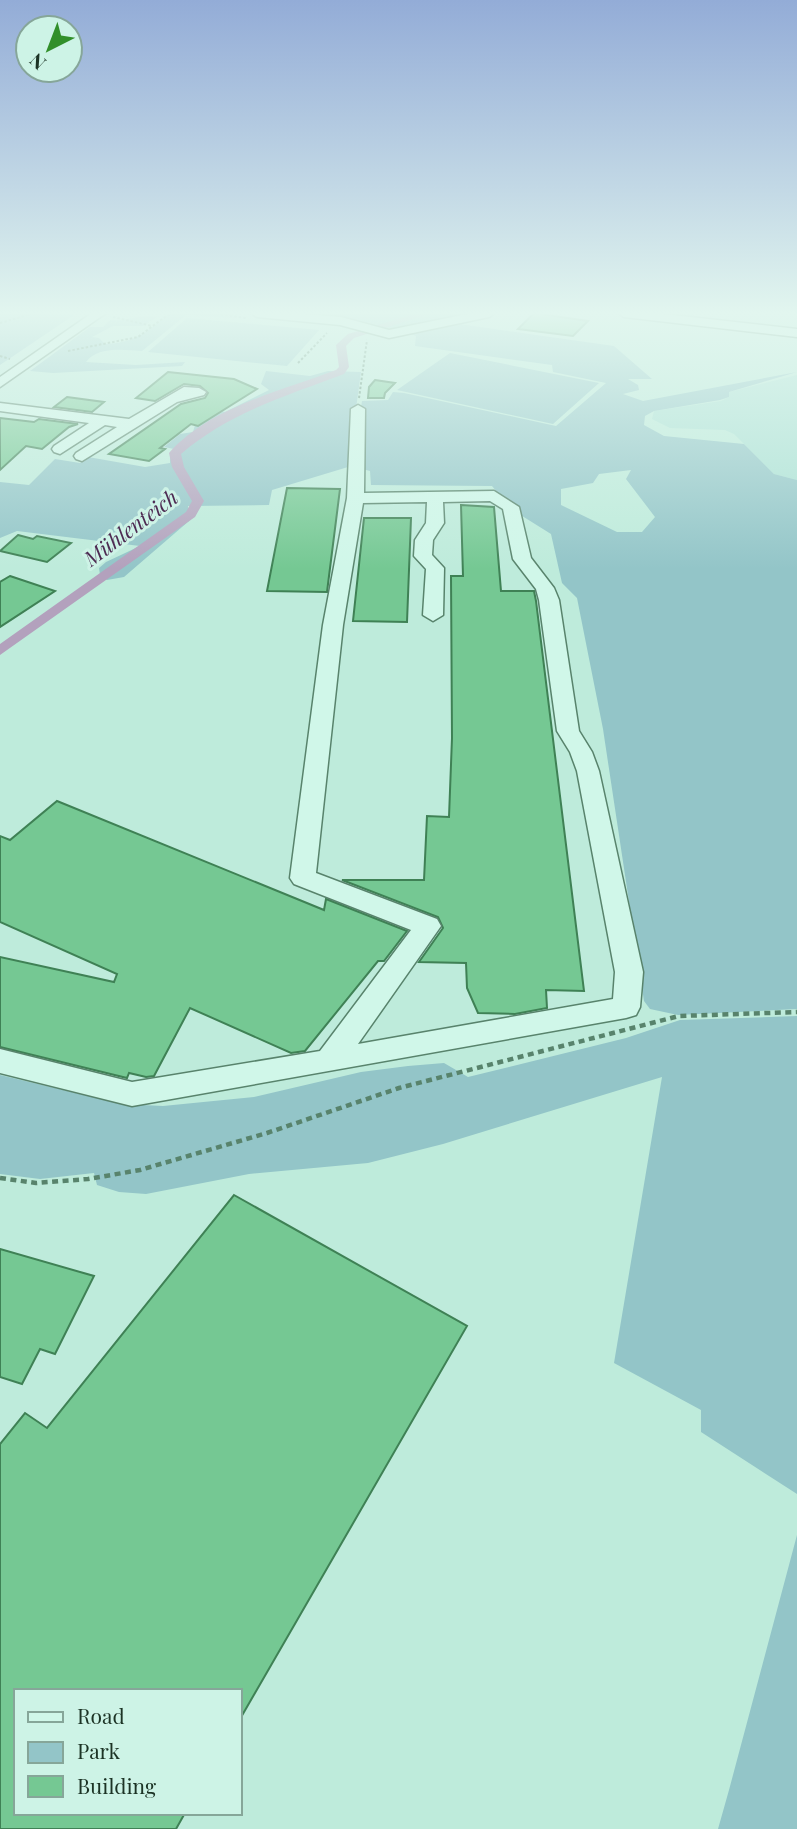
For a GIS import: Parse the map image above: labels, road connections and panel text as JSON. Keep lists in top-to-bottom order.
{
  "water": ["Mühlenteich"],
  "legend": ["Road", "Park", "Building"],
  "north": "bottom left"
}
